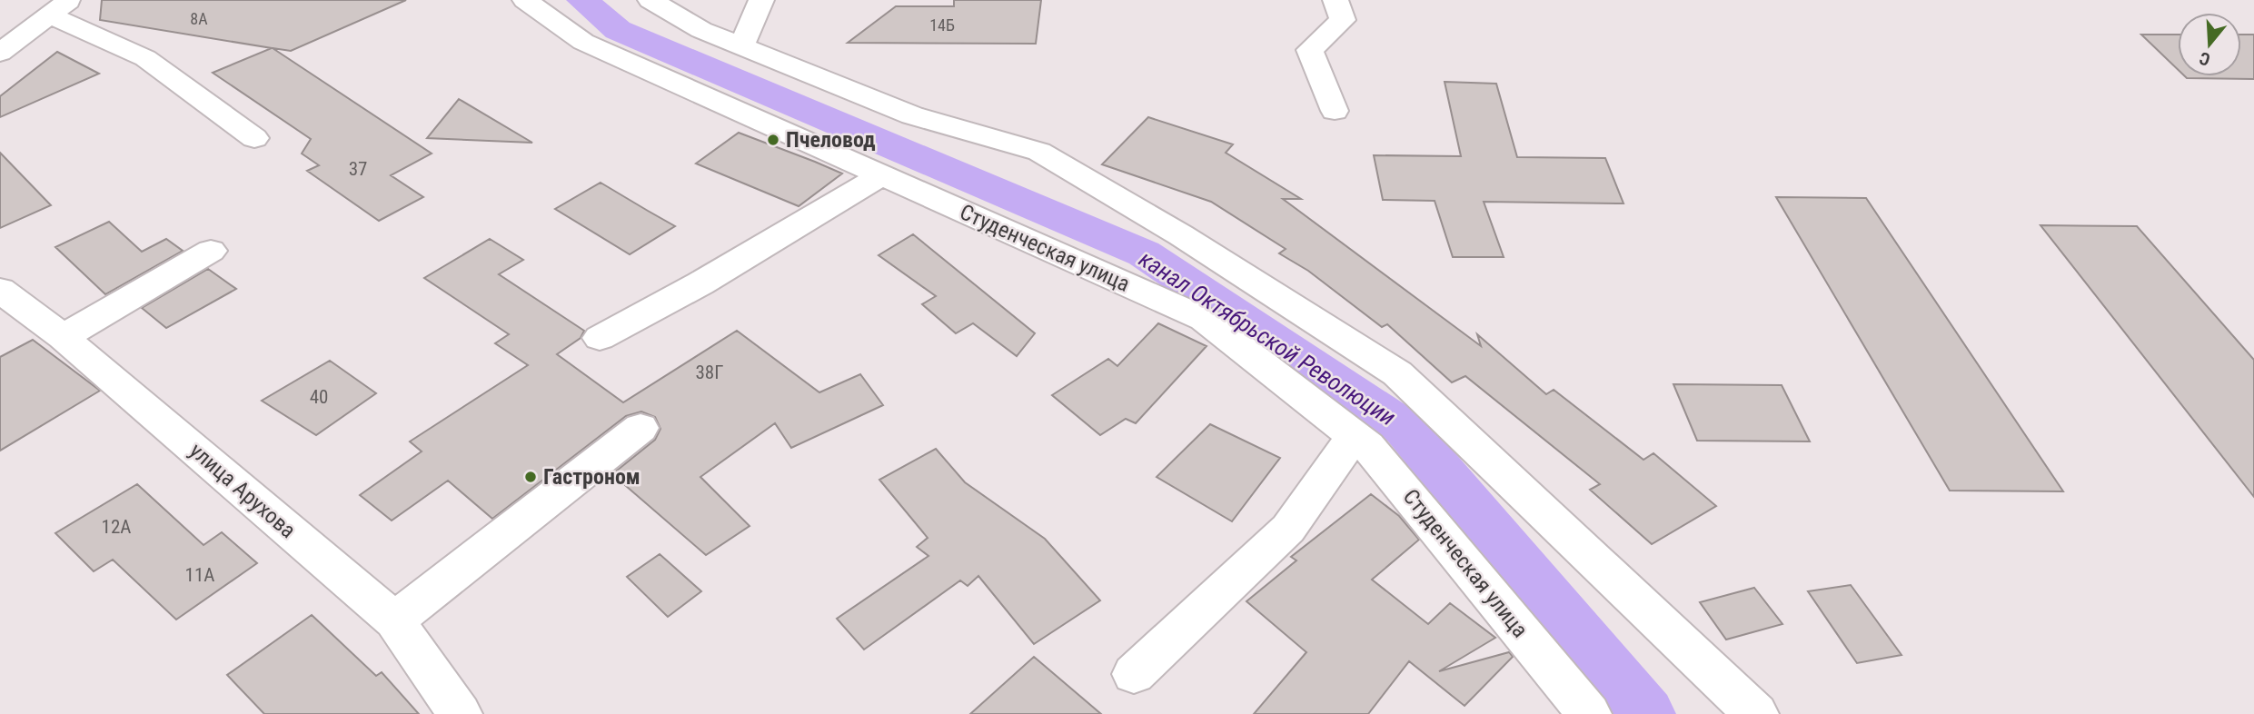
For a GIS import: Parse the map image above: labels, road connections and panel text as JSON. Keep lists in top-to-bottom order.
{
  "streets": {
    "street": ["Студенческая улица", "улица Арухова"]
  },
  "water": ["канал Октябрьской Революции"],
  "places": ["Пчеловод", "Гастроном"],
  "house_numbers": [
    "8А",
    "14Б",
    "37",
    "38Г",
    "40",
    "12А",
    "11А"
  ],
  "north": "bottom"
}
